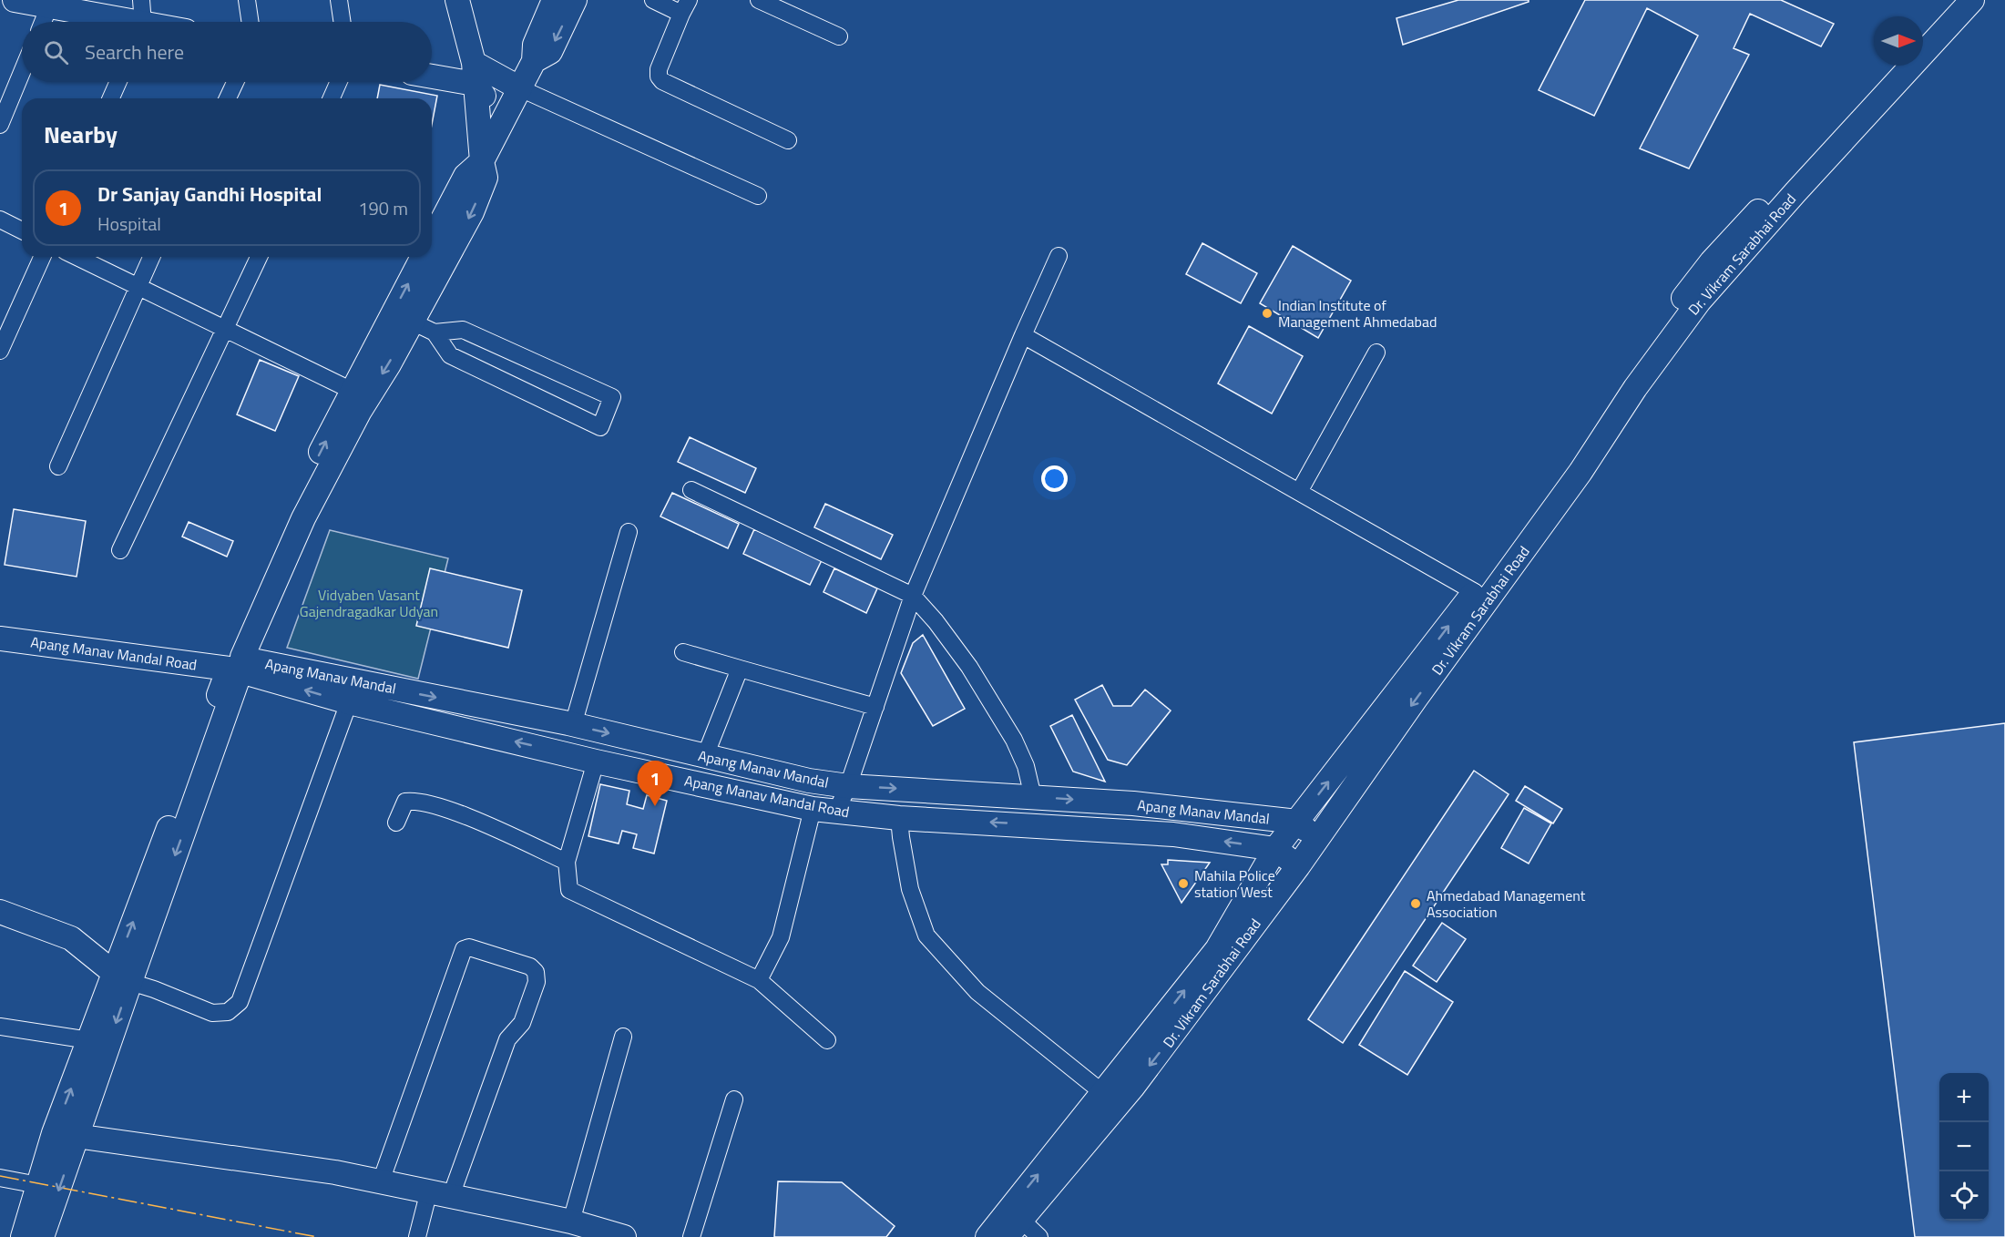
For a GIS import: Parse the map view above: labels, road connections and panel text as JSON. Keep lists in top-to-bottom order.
{
  "streets": {
    "street": ["Dr. Vikram Sarabhai Road", "Apang Manav Mandal Road", "Apang Manav Mandal"]
  },
  "crossings": [
    ["Dr. Vikram Sarabhai Road", "Apang Manav Mandal Road"],
    ["Dr. Vikram Sarabhai Road", "Apang Manav Mandal"],
    ["Apang Manav Mandal Road", "Apang Manav Mandal"]
  ],
  "one_way": ["Apang Manav Mandal Road", "Apang Manav Mandal"],
  "parks": ["Vidyaben Vasant Gajendragadkar Udyan"],
  "places": ["Indian Institute of Management Ahmedabad", "Mahila Police station West", "Ahmedabad Management Association"],
  "north": "right",
  "page": {
    "search": "Search here",
    "heading": "Nearby",
    "list": [
      {
        "mark": "1",
        "name": "Dr Sanjay Gandhi Hospital",
        "note": "Hospital",
        "value": "190 m"
      }
    ],
    "pins": "1",
    "map_buttons": ["+", "−"]
  }
}
